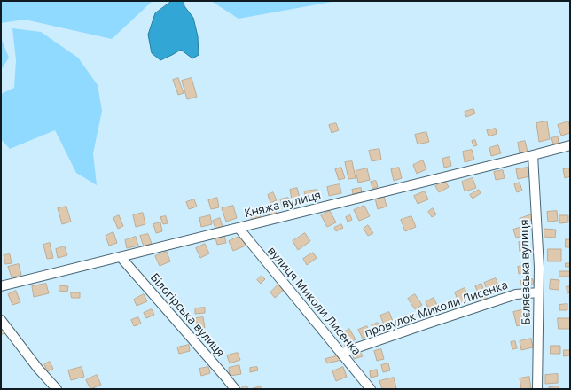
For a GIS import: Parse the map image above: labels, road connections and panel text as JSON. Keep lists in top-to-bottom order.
{
  "streets": {
    "street": [
      "Княжа вулиця",
      "Бєляєвська вулиця",
      "вулиця Миколи Лисенка",
      "провулок Миколи Лисенка",
      "Білогірська вулиця"
    ]
  },
  "crossings": [
    ["Княжа вулиця", "Бєляєвська вулиця"],
    ["Княжа вулиця", "вулиця Миколи Лисенка"],
    ["Княжа вулиця", "Білогірська вулиця"],
    ["Бєляєвська вулиця", "провулок Миколи Лисенка"],
    ["вулиця Миколи Лисенка", "провулок Миколи Лисенка"]
  ]
}
